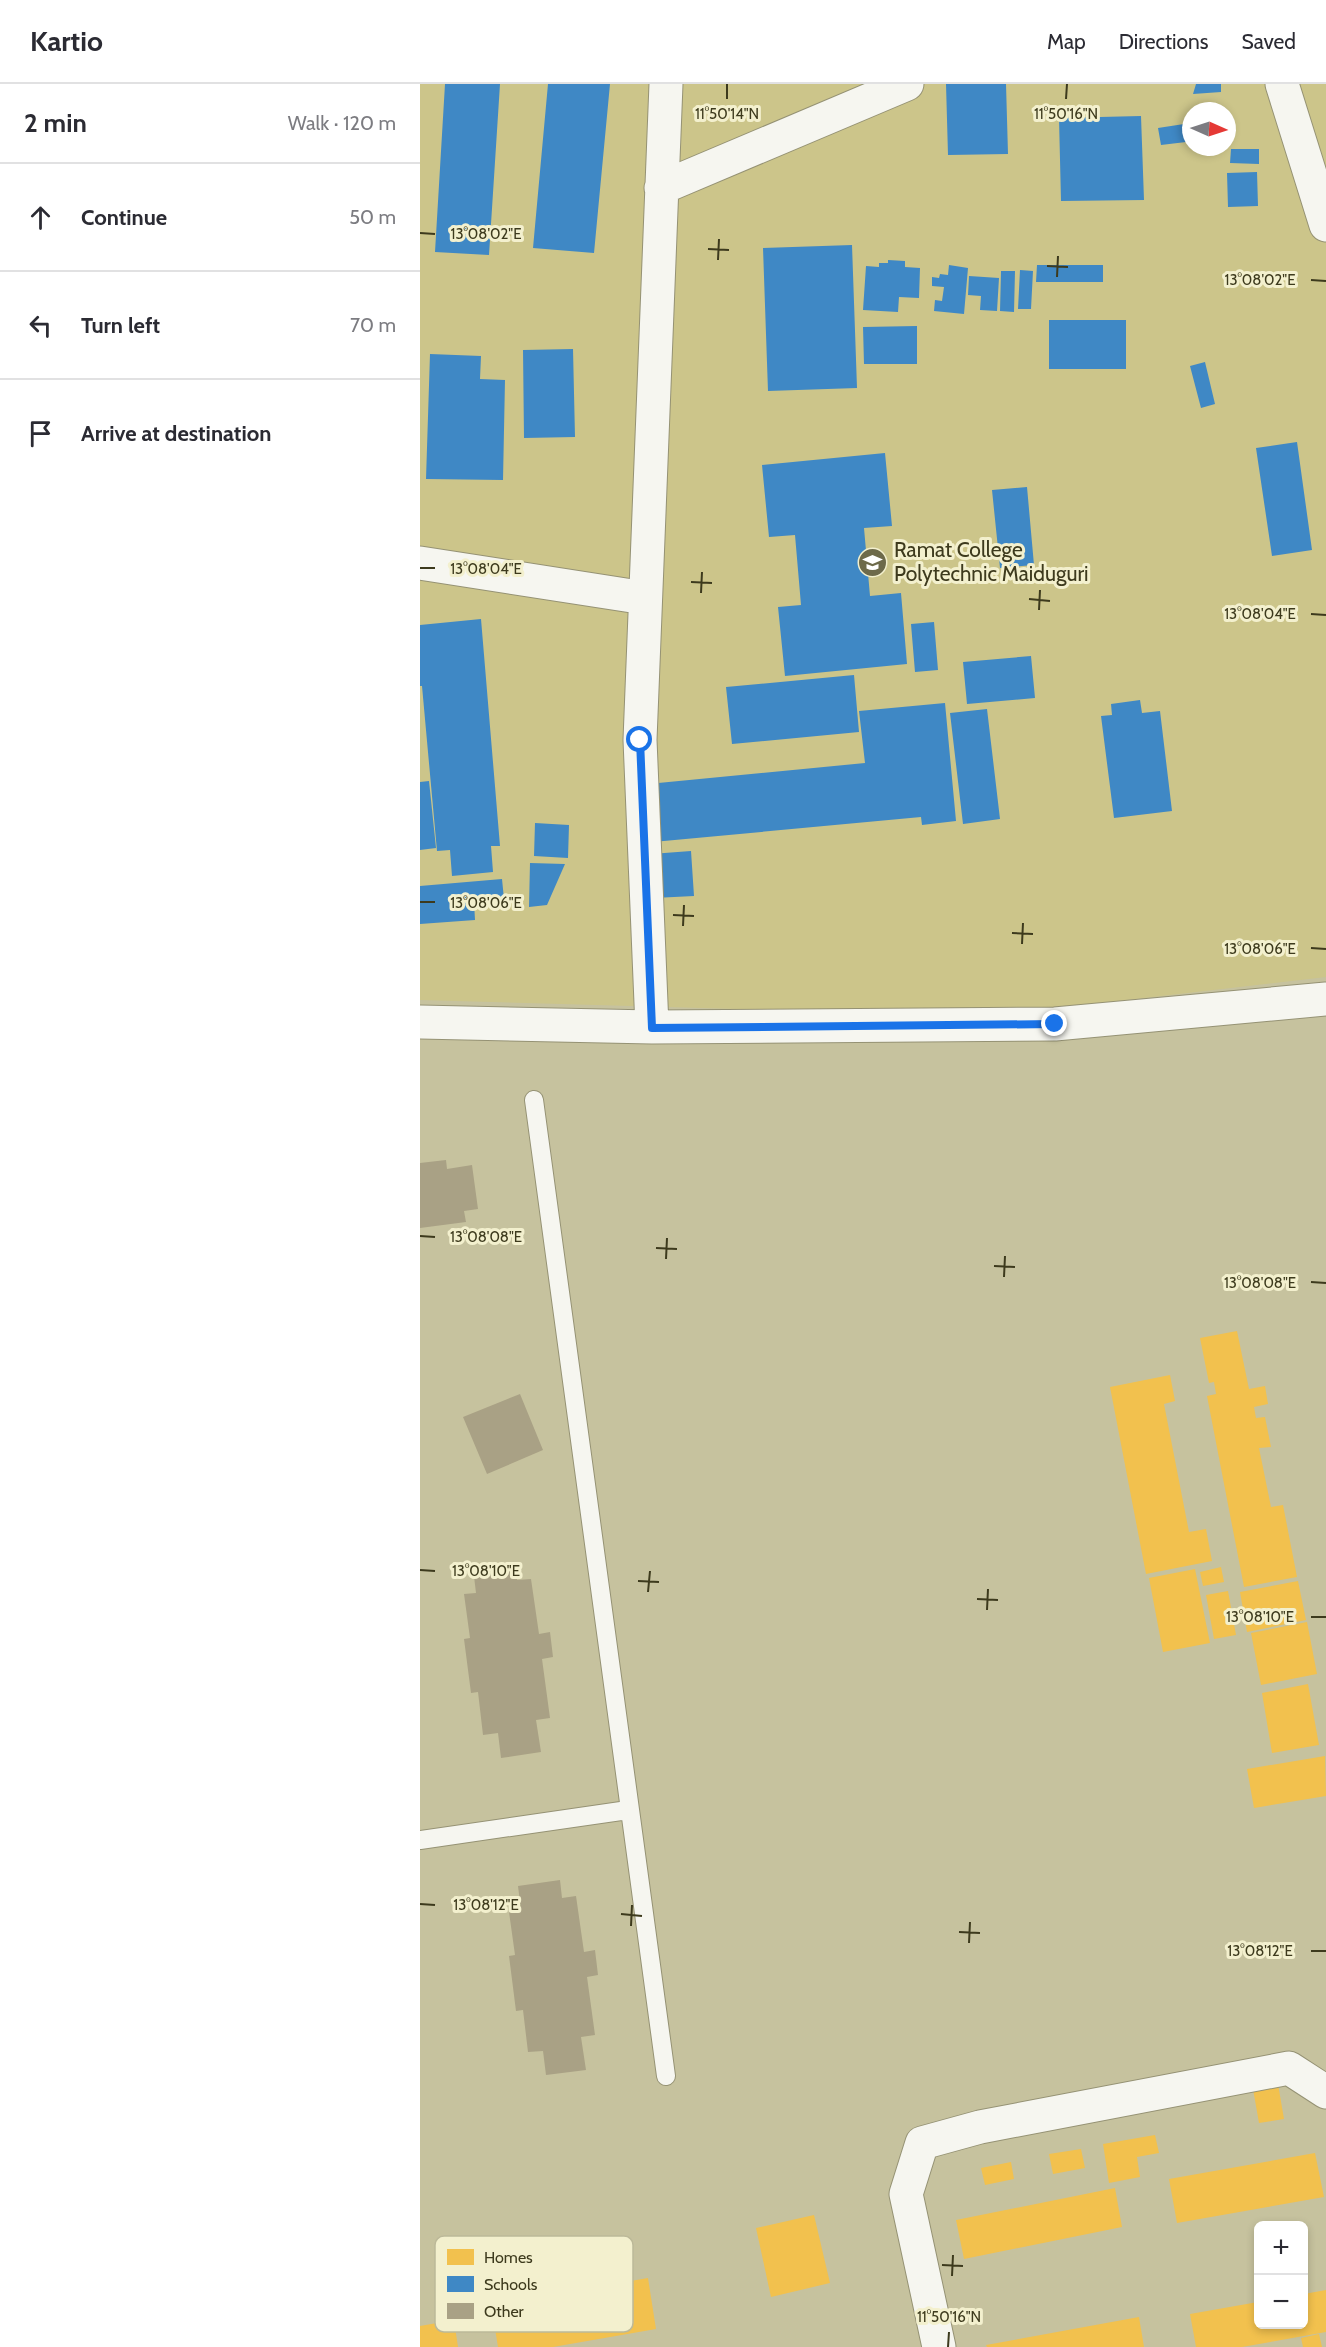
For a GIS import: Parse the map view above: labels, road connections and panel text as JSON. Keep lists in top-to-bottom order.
{
  "places": {
    "school or university": ["Ramat College Polytechnic Maiduguri"]
  },
  "legend": ["Homes", "Schools", "Other"],
  "north": "right",
  "page": {
    "header": "Kartio",
    "nav": ["Map", "Directions", "Saved"],
    "heading": ["2 min", "Walk · 120 m"],
    "list": [
      ["Continue", "50 m"],
      ["Turn left", "70 m"],
      "Arrive at destination"
    ],
    "map_buttons": ["+", "−"]
  },
  "coordinates": [
    "11°50'14\"N",
    "11°50'16\"N",
    "13°08'02\"E",
    "13°08'04\"E",
    "13°08'06\"E",
    "13°08'08\"E",
    "13°08'10\"E",
    "13°08'12\"E"
  ]
}
